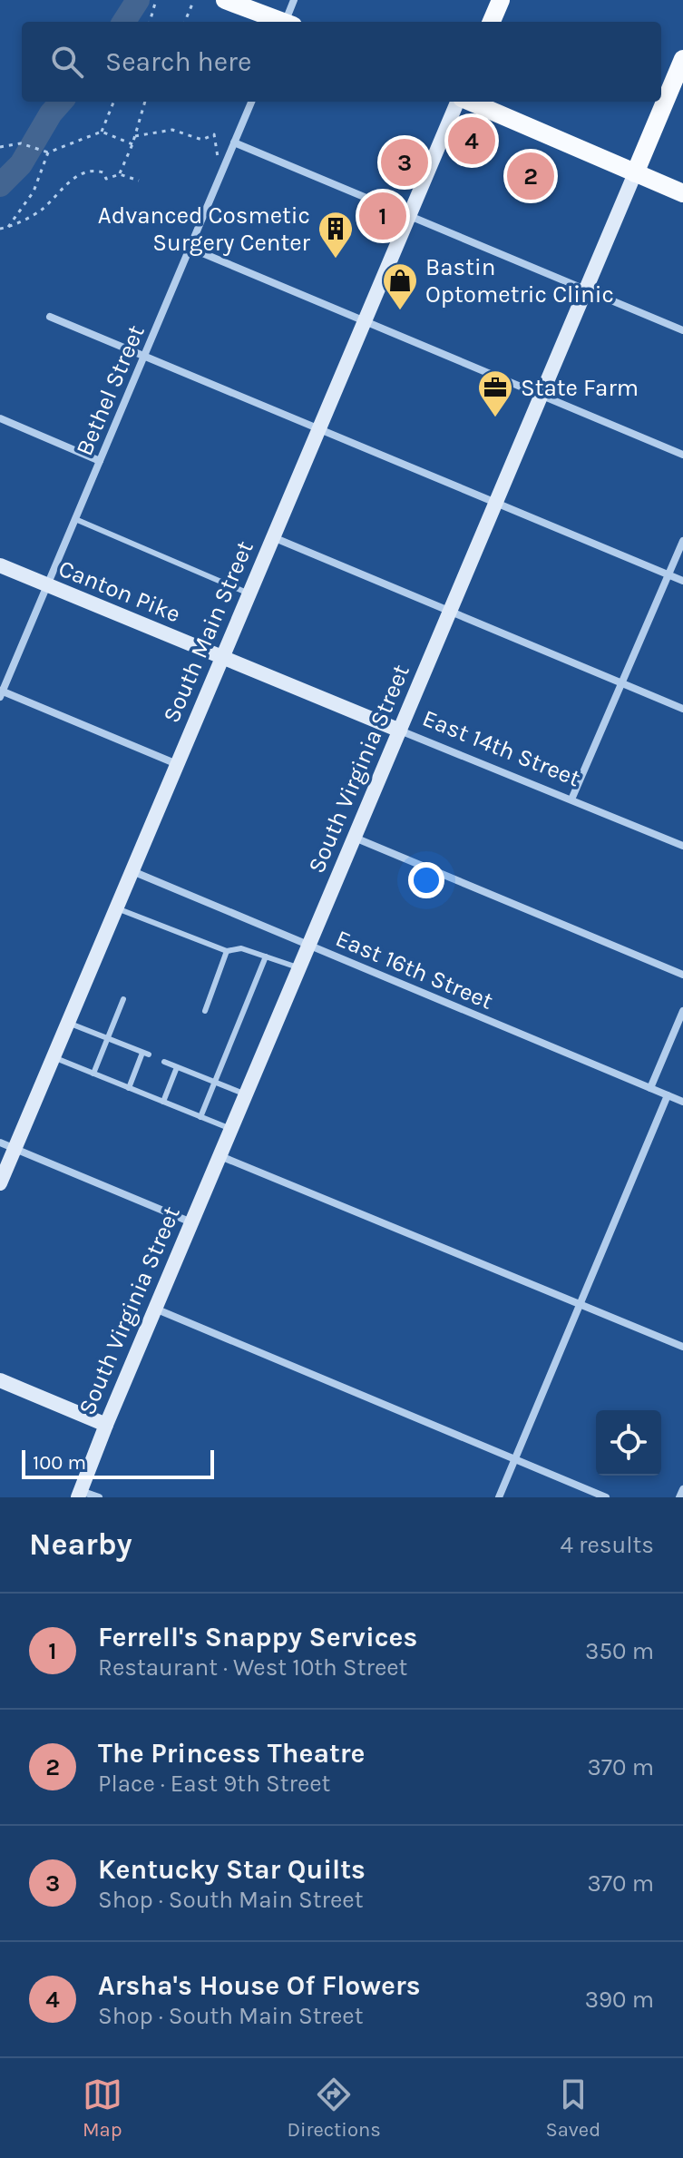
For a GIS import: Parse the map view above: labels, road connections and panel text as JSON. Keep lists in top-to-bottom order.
{
  "streets": {
    "main road": [
      "Canton Pike",
      "South Main Street",
      "East 14th Street",
      "South Virginia Street"
    ],
    "street": ["Bethel Street", "East 16th Street"]
  },
  "crossings": [
    ["Bethel Street", "Canton Pike"],
    ["Canton Pike", "South Main Street"],
    ["Canton Pike", "East 14th Street"],
    ["South Main Street", "East 14th Street"],
    ["South Main Street", "East 16th Street"],
    ["East 14th Street", "South Virginia Street"],
    ["South Virginia Street", "East 16th Street"]
  ],
  "places": {
    "building": ["Advanced Cosmetic Surgery Center"],
    "shop": ["Bastin Optometric Clinic"],
    "office": ["State Farm"]
  },
  "scale_bar": "100 m",
  "page": {
    "search": "Search here",
    "pins": [
      "4",
      "3",
      "2",
      "1"
    ],
    "scale": "100 m",
    "heading": ["Nearby", "4 results"],
    "list": [
      {
        "mark": "1",
        "name": "Ferrell's Snappy Services",
        "note": "Restaurant · West 10th Street",
        "value": "350 m"
      },
      {
        "mark": "2",
        "name": "The Princess Theatre",
        "note": "Place · East 9th Street",
        "value": "370 m"
      },
      {
        "mark": "3",
        "name": "Kentucky Star Quilts",
        "note": "Shop · South Main Street",
        "value": "370 m"
      },
      {
        "mark": "4",
        "name": "Arsha's House Of Flowers",
        "note": "Shop · South Main Street",
        "value": "390 m"
      }
    ],
    "nav": ["Map", "Directions", "Saved"]
  }
}
